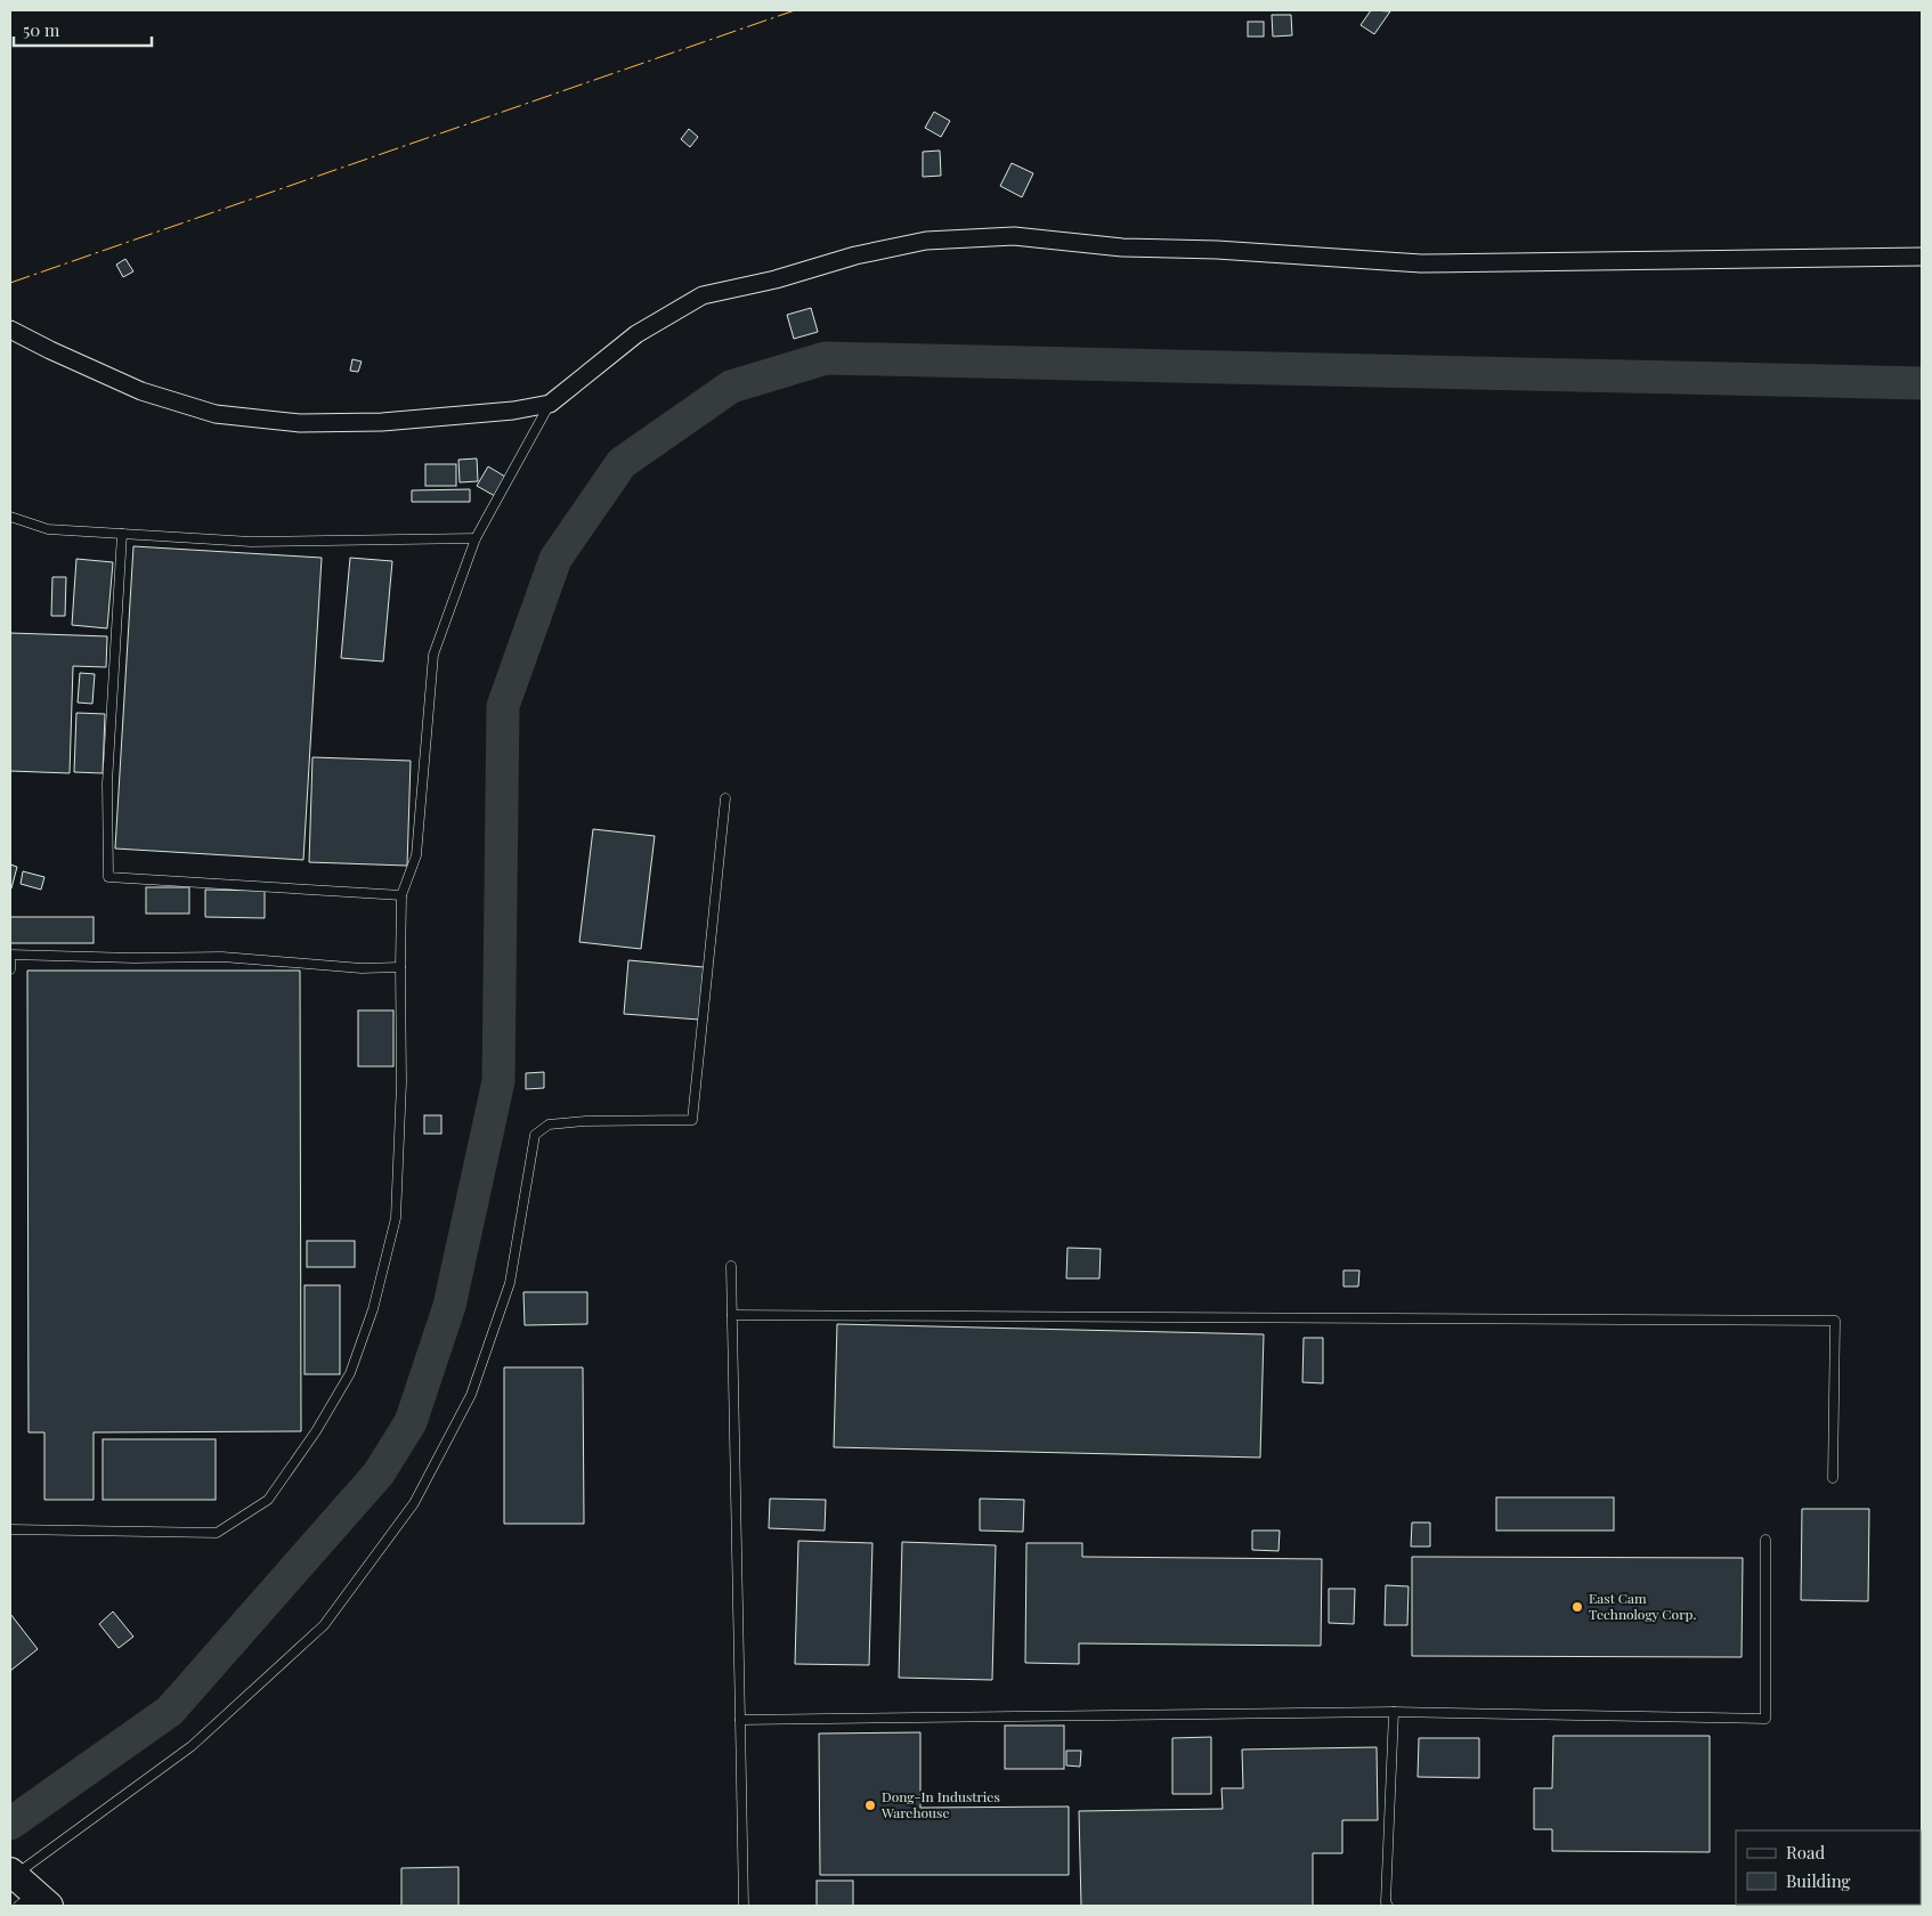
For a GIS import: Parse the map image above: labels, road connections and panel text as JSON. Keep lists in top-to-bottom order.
{
  "places": ["East Cam Technology Corp.", "Dong-In Industries Warehouse"],
  "legend": ["Road", "Building"],
  "scale_bar": "50 m"
}
